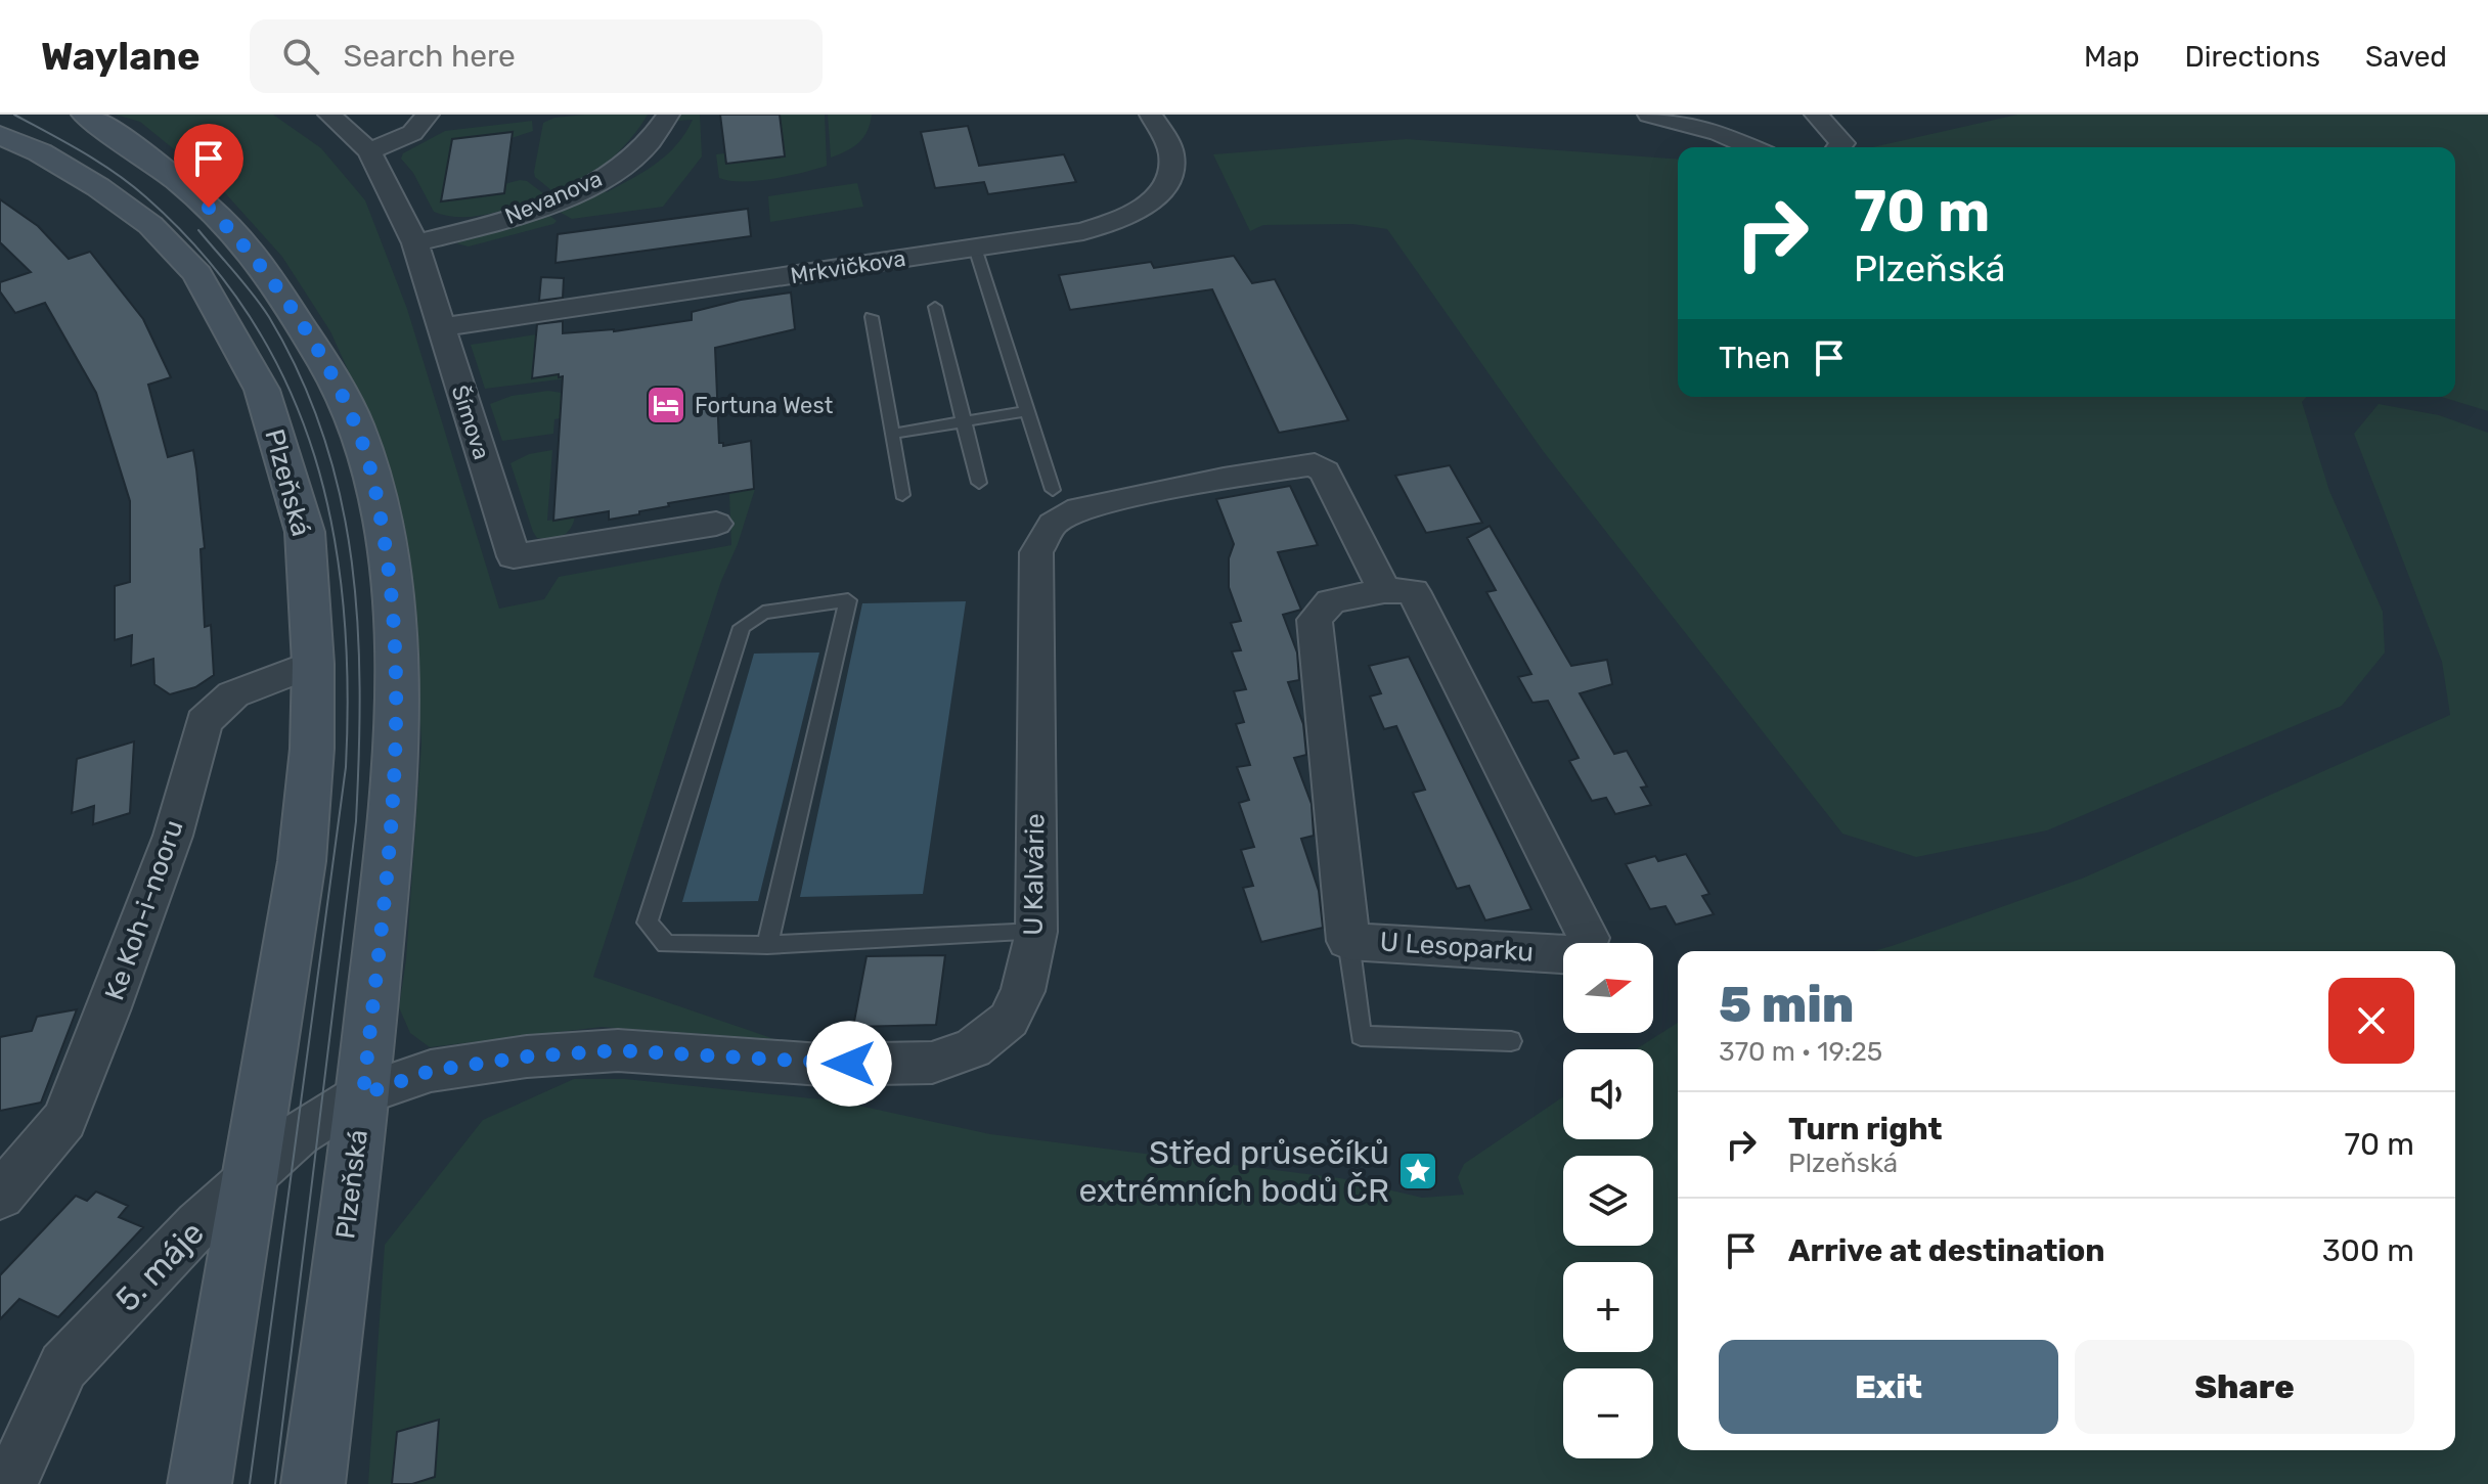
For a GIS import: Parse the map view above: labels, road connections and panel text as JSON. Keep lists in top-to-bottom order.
{
  "streets": {
    "main road": ["Plzeňská"],
    "street": [
      "Nevanova",
      "Mrkvičkova",
      "Šímova",
      "U Kalvárie",
      "Ke Koh-i-nooru",
      "U Lesoparku",
      "5. máje"
    ]
  },
  "crossings": [
    ["Nevanova", "Šímova"],
    ["Mrkvičkova", "Šímova"],
    ["Plzeňská", "U Kalvárie"],
    ["Plzeňská", "Ke Koh-i-nooru"],
    ["Plzeňská", "5. máje"],
    ["U Kalvárie", "U Lesoparku"],
    ["U Kalvárie", "5. máje"]
  ],
  "places": {
    "hotel": ["Fortuna West"],
    "place": ["Střed průsečíků extrémních bodů ČR"]
  },
  "north": "right",
  "page": {
    "header": "Waylane",
    "search": "Search here",
    "nav": ["Map", "Directions", "Saved"],
    "turn": ["70 m", "Plzeňská"],
    "then": "Then",
    "map_buttons": ["+", "−"],
    "heading": ["5 min", "370 m · 19:25"],
    "list": [
      {
        "name": "Turn right",
        "note": "Plzeňská",
        "value": "70 m"
      },
      {
        "name": "Arrive at destination",
        "value": "300 m"
      }
    ],
    "buttons": ["Exit", "Share"]
  }
}
